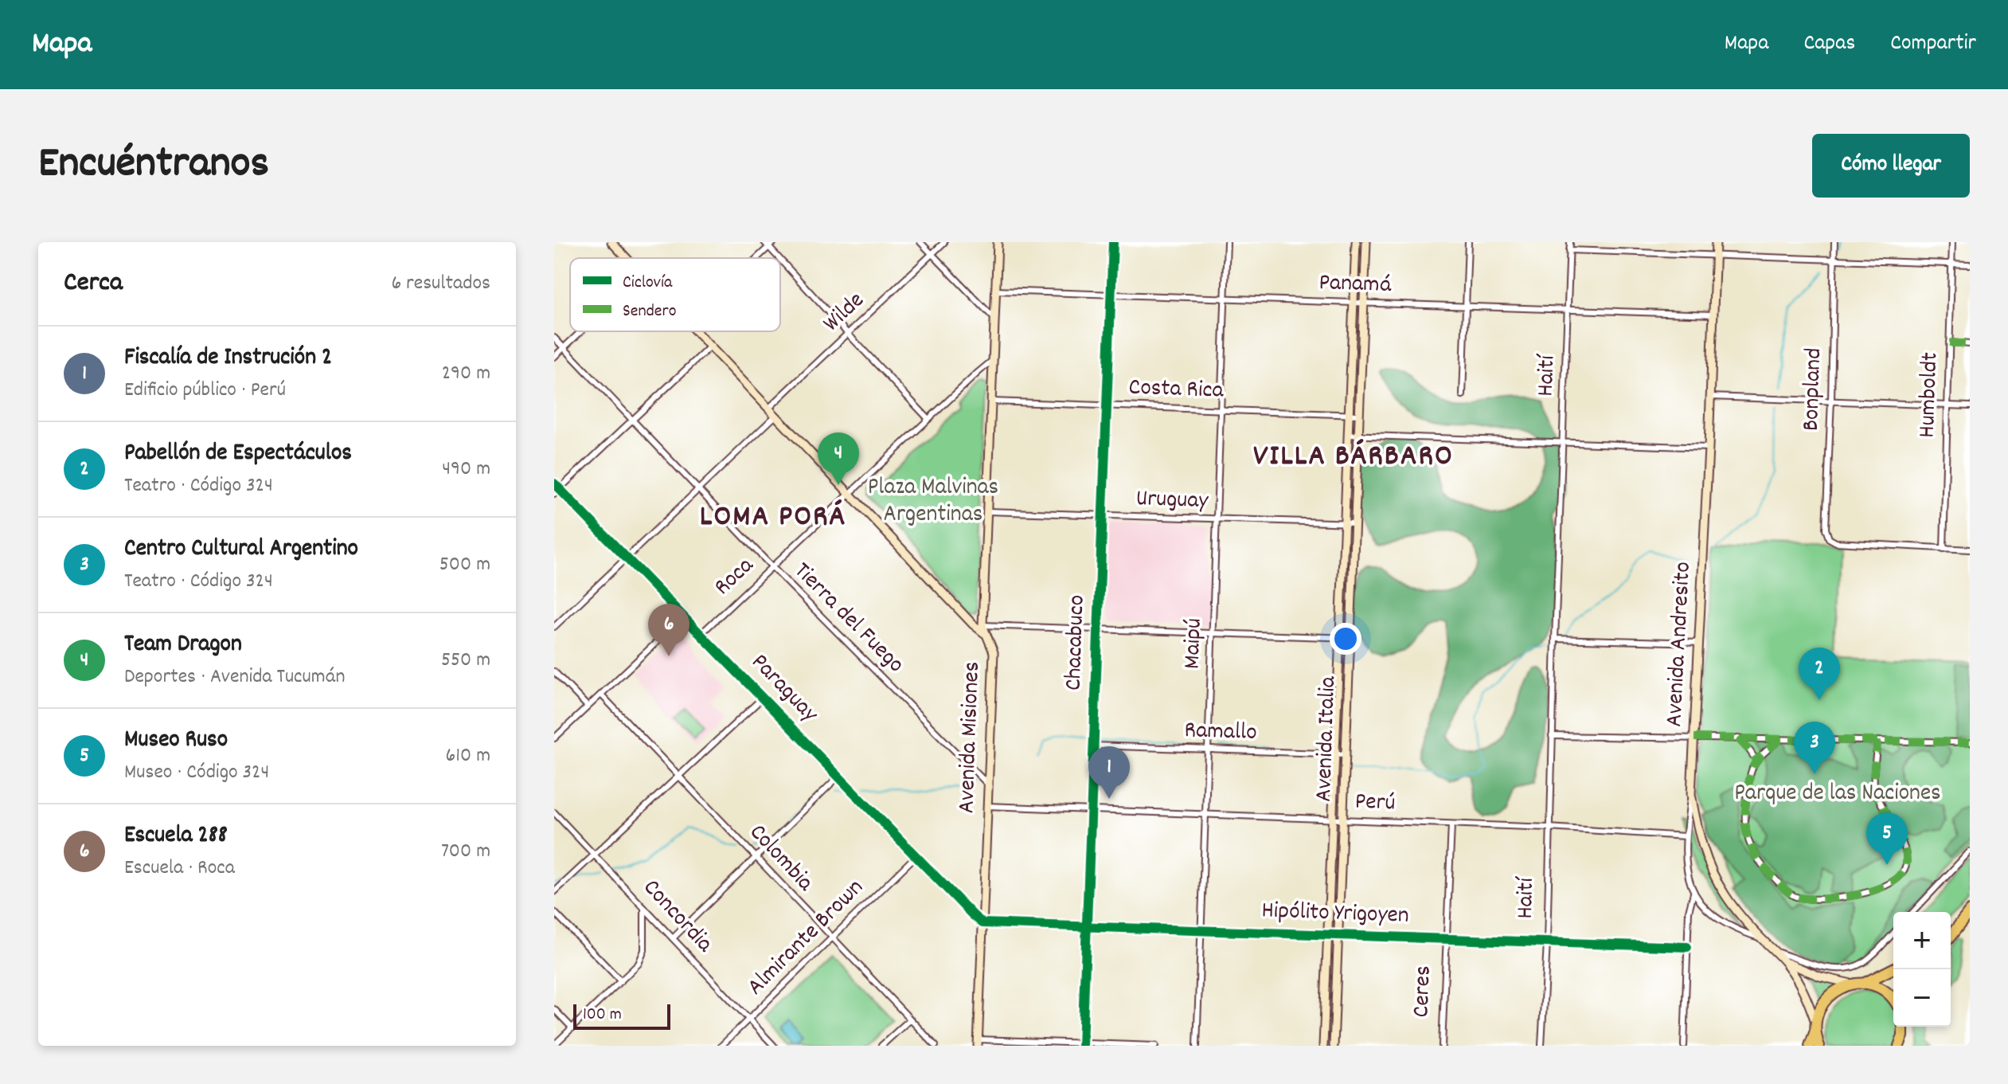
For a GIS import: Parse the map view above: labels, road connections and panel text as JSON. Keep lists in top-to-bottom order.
{
  "streets": {
    "main road": ["Avenida Andresito", "Avenida Misiones", "Avenida Italia"],
    "street": [
      "Panamá",
      "Wilde",
      "Haití",
      "Bonpland",
      "Costa Rica",
      "Humboldt",
      "Uruguay",
      "Roca",
      "Tierra del Fuego",
      "Chacabuco",
      "Maipú",
      "Paraguay",
      "Ramallo",
      "Perú",
      "Colombia",
      "Hipólito Yrigoyen",
      "Concordia",
      "Almirante Brown",
      "Ceres"
    ]
  },
  "crossings": [
    ["Panamá", "Haití"],
    ["Panamá", "Chacabuco"],
    ["Panamá", "Maipú"],
    ["Panamá", "Avenida Andresito"],
    ["Panamá", "Avenida Misiones"],
    ["Panamá", "Avenida Italia"],
    ["Haití", "Perú"],
    ["Haití", "Hipólito Yrigoyen"],
    ["Bonpland", "Humboldt"],
    ["Costa Rica", "Chacabuco"],
    ["Costa Rica", "Maipú"],
    ["Costa Rica", "Avenida Misiones"],
    ["Costa Rica", "Avenida Italia"],
    ["Uruguay", "Chacabuco"],
    ["Uruguay", "Maipú"],
    ["Uruguay", "Avenida Misiones"],
    ["Uruguay", "Avenida Italia"],
    ["Roca", "Tierra del Fuego"],
    ["Roca", "Paraguay"],
    ["Roca", "Avenida Misiones"],
    ["Tierra del Fuego", "Avenida Misiones"],
    ["Chacabuco", "Ramallo"],
    ["Chacabuco", "Perú"],
    ["Chacabuco", "Hipólito Yrigoyen"],
    ["Maipú", "Ramallo"],
    ["Maipú", "Perú"],
    ["Maipú", "Hipólito Yrigoyen"],
    ["Avenida Andresito", "Perú"],
    ["Avenida Andresito", "Hipólito Yrigoyen"],
    ["Paraguay", "Avenida Misiones"],
    ["Paraguay", "Hipólito Yrigoyen"],
    ["Paraguay", "Almirante Brown"],
    ["Ramallo", "Avenida Italia"],
    ["Avenida Misiones", "Perú"],
    ["Avenida Misiones", "Hipólito Yrigoyen"],
    ["Avenida Italia", "Perú"],
    ["Avenida Italia", "Hipólito Yrigoyen"],
    ["Perú", "Ceres"],
    ["Colombia", "Almirante Brown"],
    ["Hipólito Yrigoyen", "Ceres"],
    ["Concordia", "Almirante Brown"]
  ],
  "districts": ["VILLA BÁRBARO", "LOMA PORÁ"],
  "parks": ["Plaza Malvinas Argentinas", "Parque de las Naciones"],
  "legend": ["Ciclovía", "Sendero"],
  "scale_bar": "100 m",
  "page": {
    "header": "Mapa",
    "nav": ["Mapa", "Capas", "Compartir"],
    "title": "Encuéntranos",
    "buttons": "Cómo llegar",
    "heading": ["Cerca", "6 resultados"],
    "list": [
      {
        "mark": "1",
        "name": "Fiscalía de Instrución 2",
        "note": "Edificio público · Perú",
        "value": "290 m"
      },
      {
        "mark": "2",
        "name": "Pabellón de Espectáculos",
        "note": "Teatro · Código 324",
        "value": "490 m"
      },
      {
        "mark": "3",
        "name": "Centro Cultural Argentino",
        "note": "Teatro · Código 324",
        "value": "500 m"
      },
      {
        "mark": "4",
        "name": "Team Dragon",
        "note": "Deportes · Avenida Tucumán",
        "value": "550 m"
      },
      {
        "mark": "5",
        "name": "Museo Ruso",
        "note": "Museo · Código 324",
        "value": "610 m"
      },
      {
        "mark": "6",
        "name": "Escuela 288",
        "note": "Escuela · Roca",
        "value": "700 m"
      }
    ],
    "pins": [
      "4",
      "6",
      "2",
      "3",
      "1",
      "5"
    ],
    "map_buttons": ["+", "−"],
    "scale": "100 m"
  }
}
